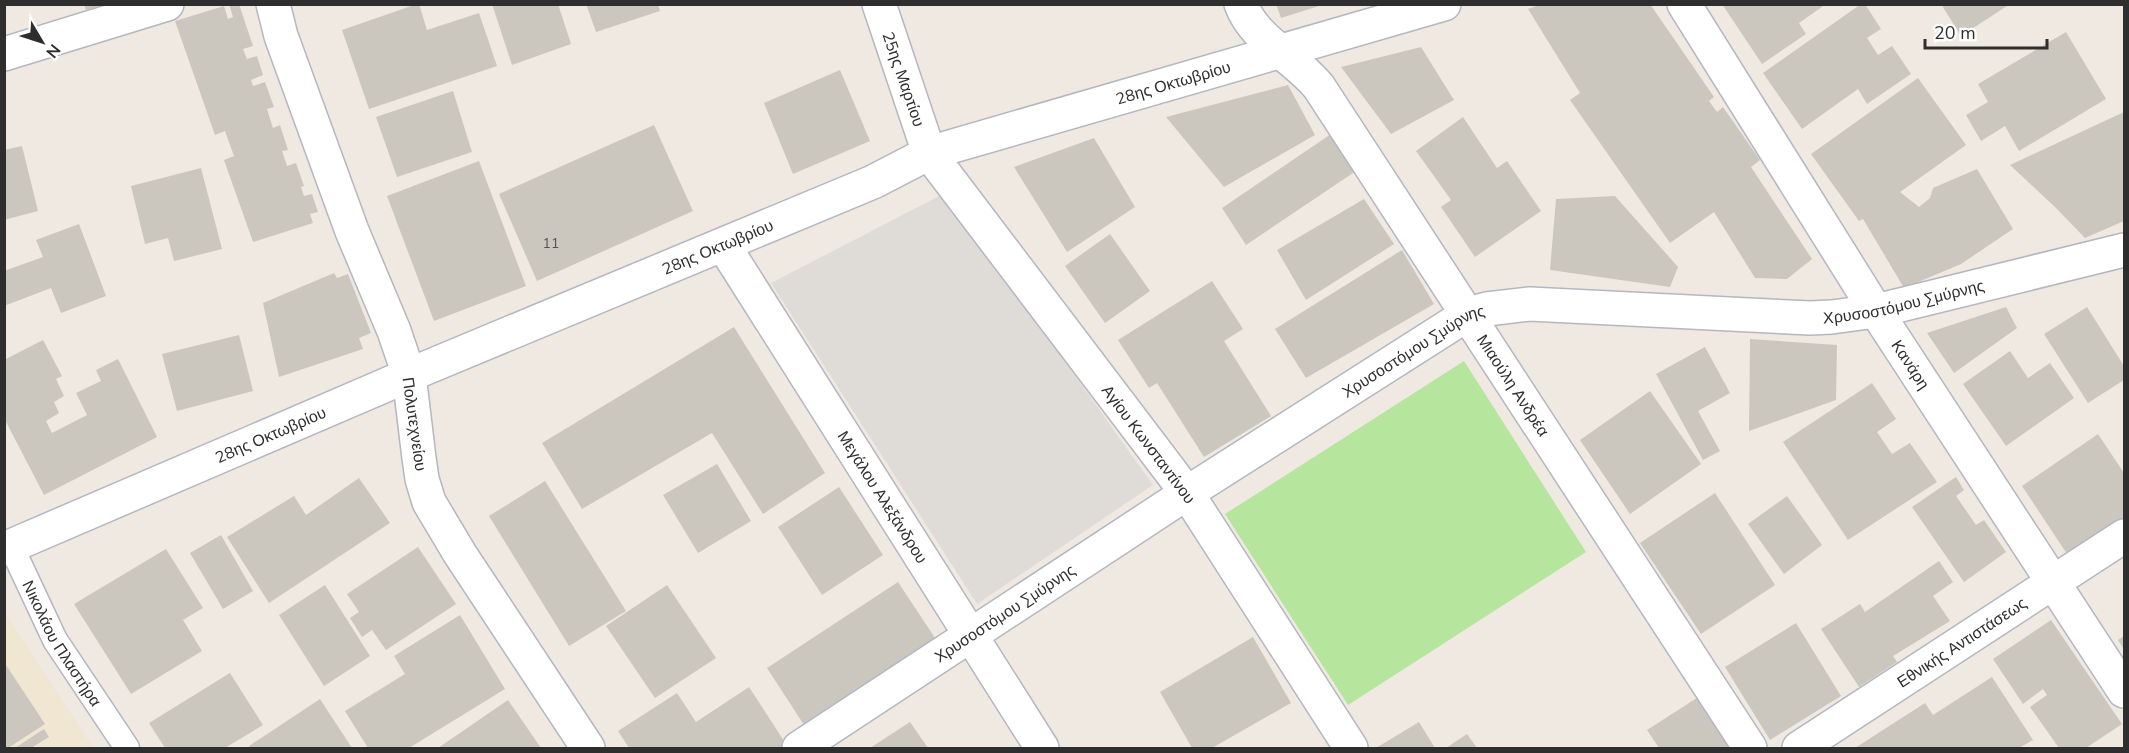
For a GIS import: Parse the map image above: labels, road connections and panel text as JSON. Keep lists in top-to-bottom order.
{
  "streets": {
    "street": [
      "25ης Μαρτίου",
      "28ης Οκτωβρίου",
      "Χρυσοστόμου Σμύρνης",
      "Κανάρη",
      "Μιαούλη Ανδρέα",
      "Πολυτεχνείου",
      "Αγίου Κωνσταντίνου",
      "Μεγάλου Αλεξάνδρου",
      "Νικολάου Πλαστήρα",
      "Εθνικής Αντιστάσεως"
    ]
  },
  "crossings": [
    ["25ης Μαρτίου", "28ης Οκτωβρίου"],
    ["25ης Μαρτίου", "Αγίου Κωνσταντίνου"],
    ["28ης Οκτωβρίου", "Μιαούλη Ανδρέα"],
    ["28ης Οκτωβρίου", "Πολυτεχνείου"],
    ["28ης Οκτωβρίου", "Αγίου Κωνσταντίνου"],
    ["28ης Οκτωβρίου", "Μεγάλου Αλεξάνδρου"],
    ["28ης Οκτωβρίου", "Νικολάου Πλαστήρα"],
    ["Χρυσοστόμου Σμύρνης", "Κανάρη"],
    ["Χρυσοστόμου Σμύρνης", "Μιαούλη Ανδρέα"],
    ["Χρυσοστόμου Σμύρνης", "Αγίου Κωνσταντίνου"],
    ["Χρυσοστόμου Σμύρνης", "Μεγάλου Αλεξάνδρου"],
    ["Κανάρη", "Εθνικής Αντιστάσεως"]
  ],
  "house_numbers": ["11"],
  "scale_bar": "20 m",
  "north": "bottom right"
}
